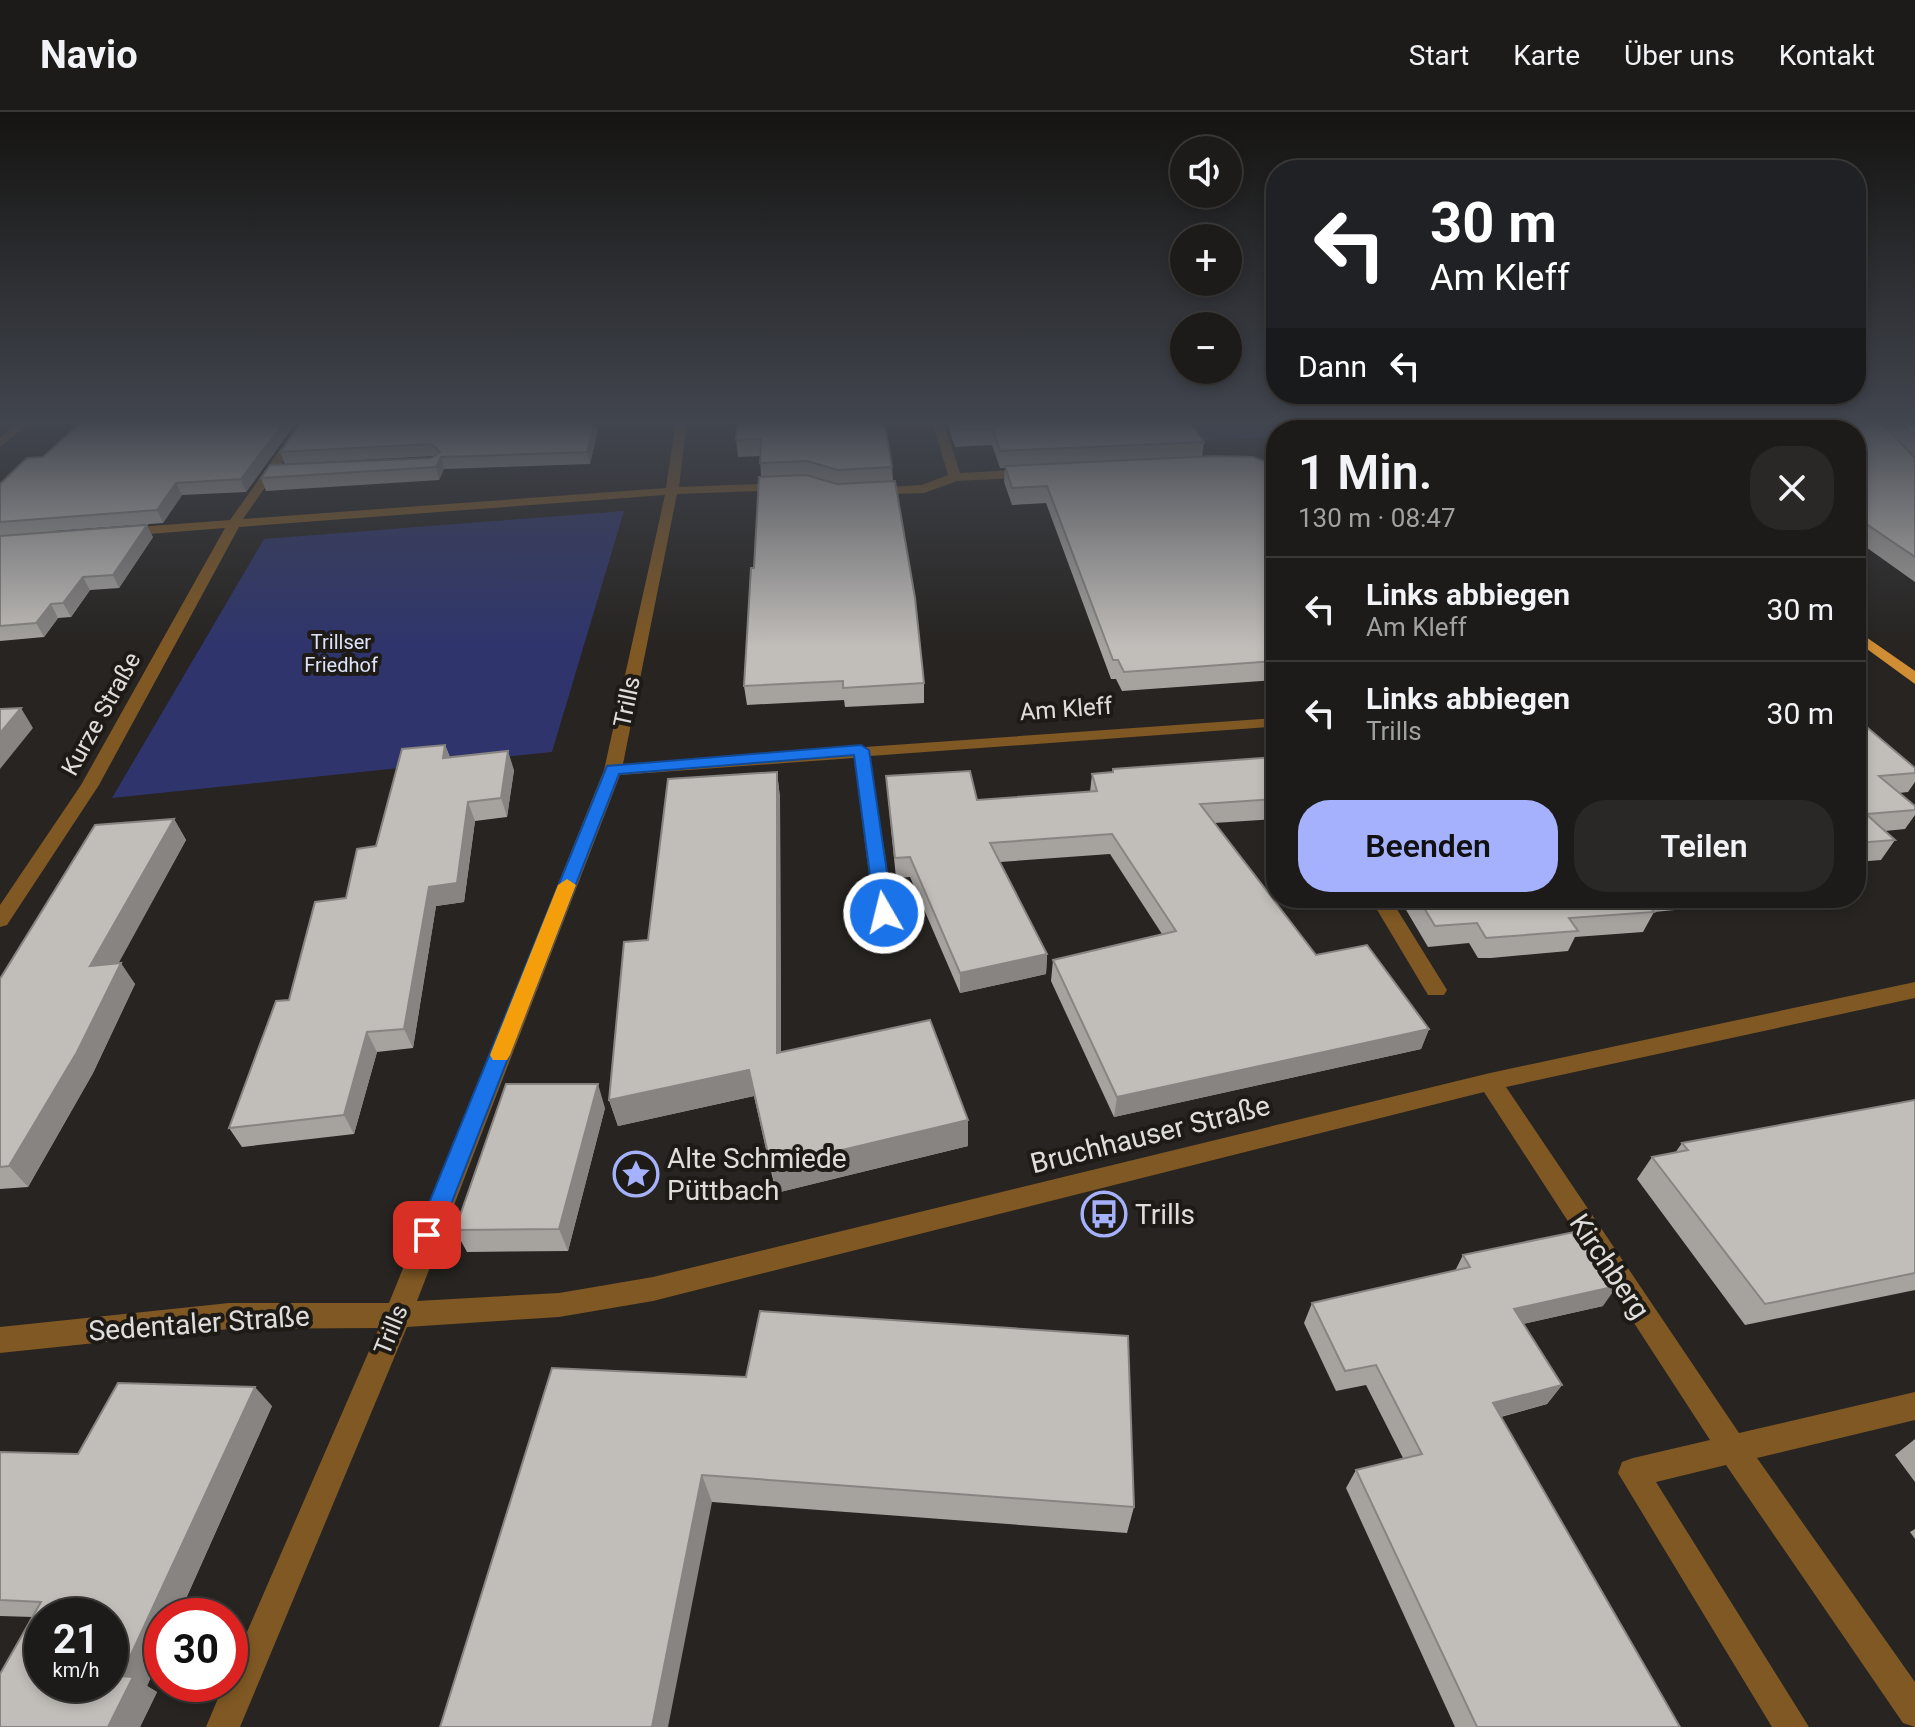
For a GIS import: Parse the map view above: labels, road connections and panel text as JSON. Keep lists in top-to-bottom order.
{
  "streets": {
    "street": [
      "Trills",
      "Am Kleff",
      "Kurze Straße",
      "Bruchhauser Straße",
      "Kirchberg",
      "Sedentaler Straße"
    ]
  },
  "crossings": [
    ["Trills", "Am Kleff"],
    ["Trills", "Bruchhauser Straße"],
    ["Trills", "Sedentaler Straße"],
    ["Bruchhauser Straße", "Kirchberg"],
    ["Bruchhauser Straße", "Sedentaler Straße"]
  ],
  "parks": ["Trillser Friedhof"],
  "places": {
    "place": ["Alte Schmiede Püttbach"],
    "bus stop": ["Trills"]
  },
  "page": {
    "header": "Navio",
    "nav": [
      "Start",
      "Karte",
      "Über uns",
      "Kontakt"
    ],
    "map_buttons": ["+", "−"],
    "turn": ["30 m", "Am Kleff"],
    "then": "Dann",
    "heading": ["1 Min.", "130 m · 08:47"],
    "list": [
      {
        "name": "Links abbiegen",
        "note": "Am Kleff",
        "value": "30 m"
      },
      {
        "name": "Links abbiegen",
        "note": "Trills",
        "value": "30 m"
      }
    ],
    "buttons": ["Beenden", "Teilen"],
    "speed": "21 km/h",
    "limit": "30"
  }
}
